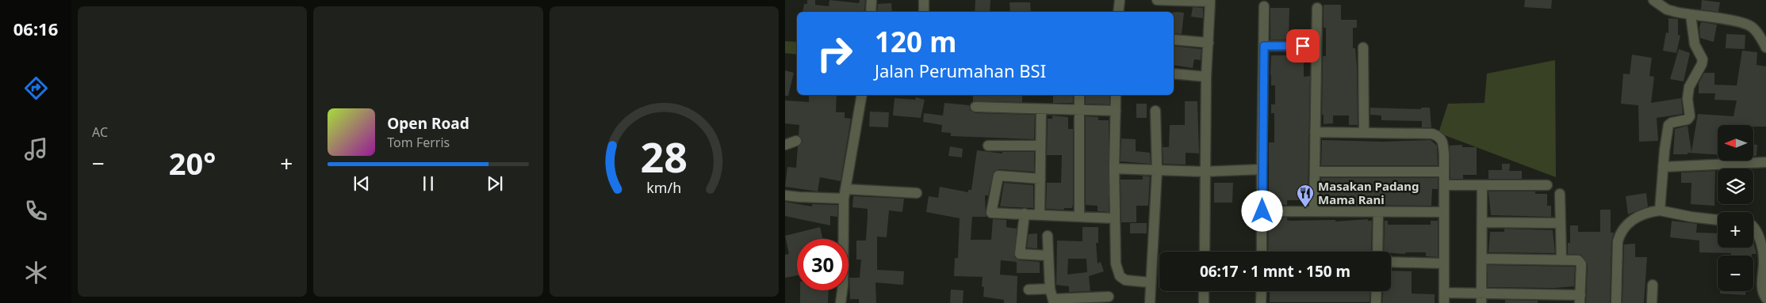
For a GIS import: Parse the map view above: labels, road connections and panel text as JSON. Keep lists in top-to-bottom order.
{
  "places": {
    "restaurant": ["Masakan Padang Mama Rani"]
  },
  "north": "left",
  "page": {
    "tabs": "06:16",
    "tile": "AC",
    "turn": ["120 m", "Jalan Perumahan BSI"],
    "song": ["Open Road", "Tom Ferris"],
    "map_buttons": ["+", "−"],
    "heat": ["−", "20°", "+"],
    "limit": "30",
    "trip": "06:17 · 1 mnt · 150 m",
    "gauge": ["28", "km/h"]
  }
}
